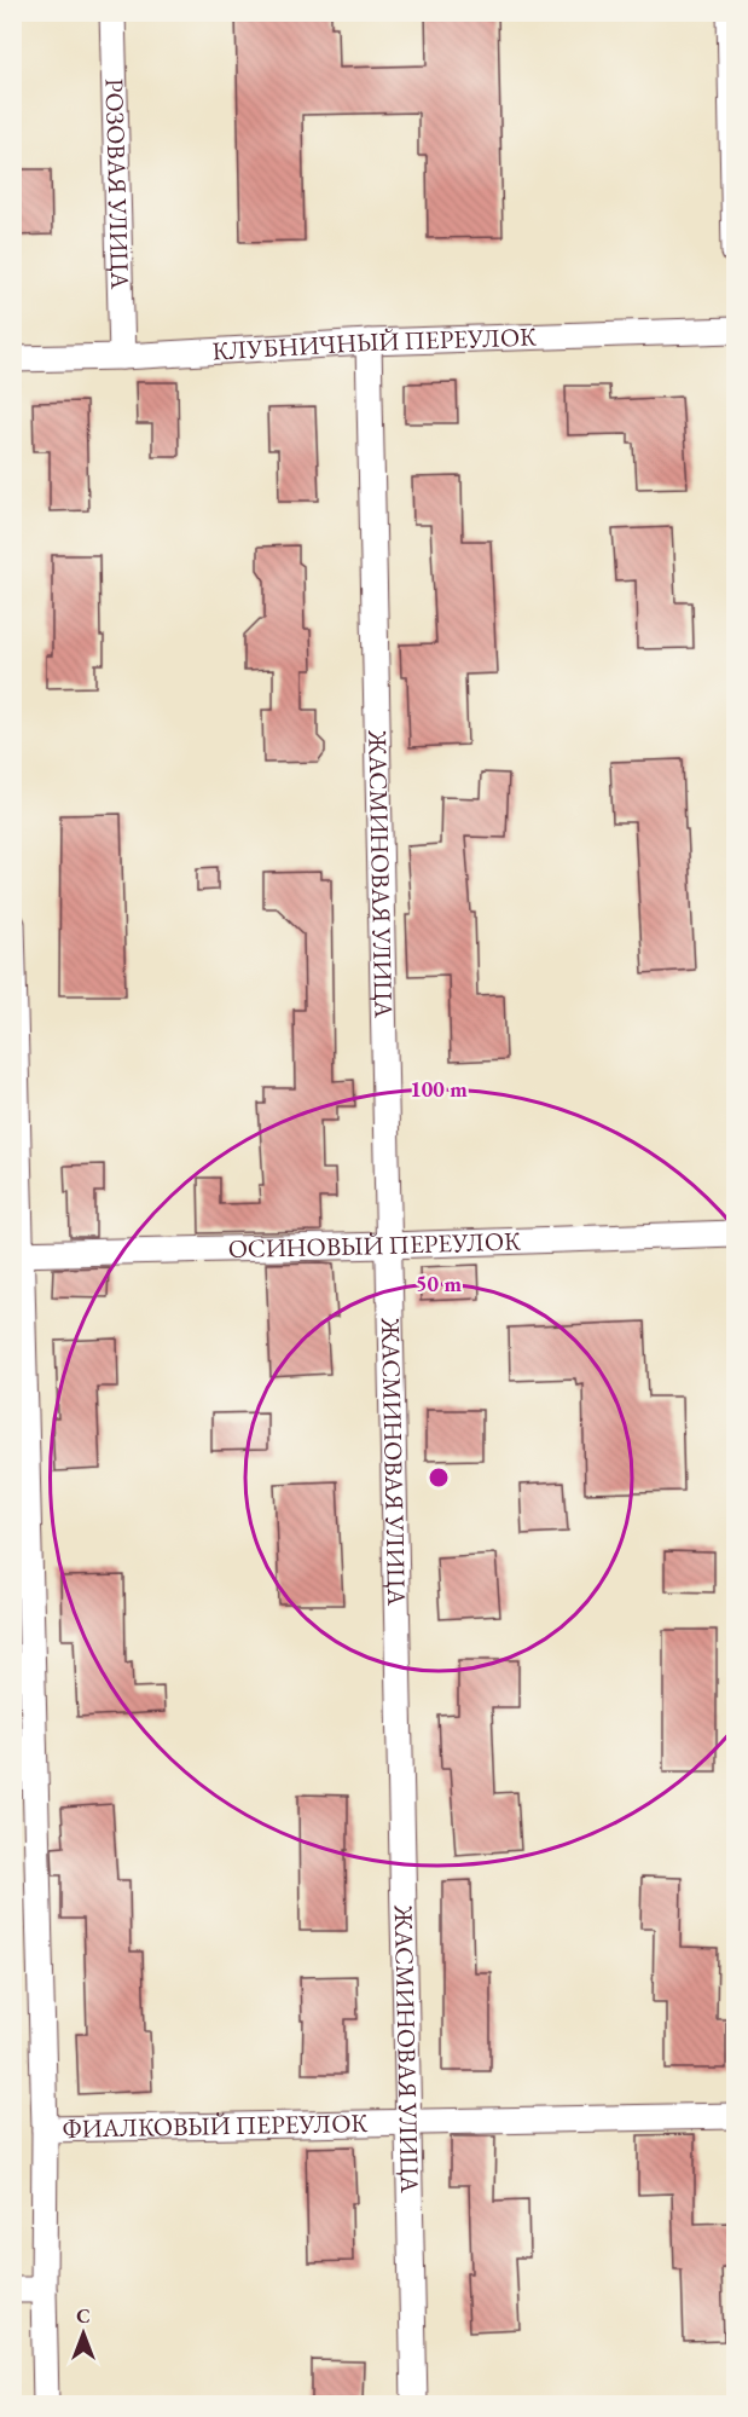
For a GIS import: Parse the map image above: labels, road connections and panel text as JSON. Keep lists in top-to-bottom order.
{
  "streets": {
    "street": [
      "РОЗОВАЯ УЛИЦА",
      "КЛУБНИЧНЫЙ ПЕРЕУЛОК",
      "ЖАСМИНОВАЯ УЛИЦА",
      "ОСИНОВЫЙ ПЕРЕУЛОК",
      "ФИАЛКОВЫЙ ПЕРЕУЛОК"
    ]
  },
  "crossings": [
    ["РОЗОВАЯ УЛИЦА", "КЛУБНИЧНЫЙ ПЕРЕУЛОК"],
    ["КЛУБНИЧНЫЙ ПЕРЕУЛОК", "ЖАСМИНОВАЯ УЛИЦА"],
    ["ЖАСМИНОВАЯ УЛИЦА", "ОСИНОВЫЙ ПЕРЕУЛОК"],
    ["ЖАСМИНОВАЯ УЛИЦА", "ФИАЛКОВЫЙ ПЕРЕУЛОК"]
  ],
  "north": "top",
  "rings": ["100 m", "50 m"]
}
